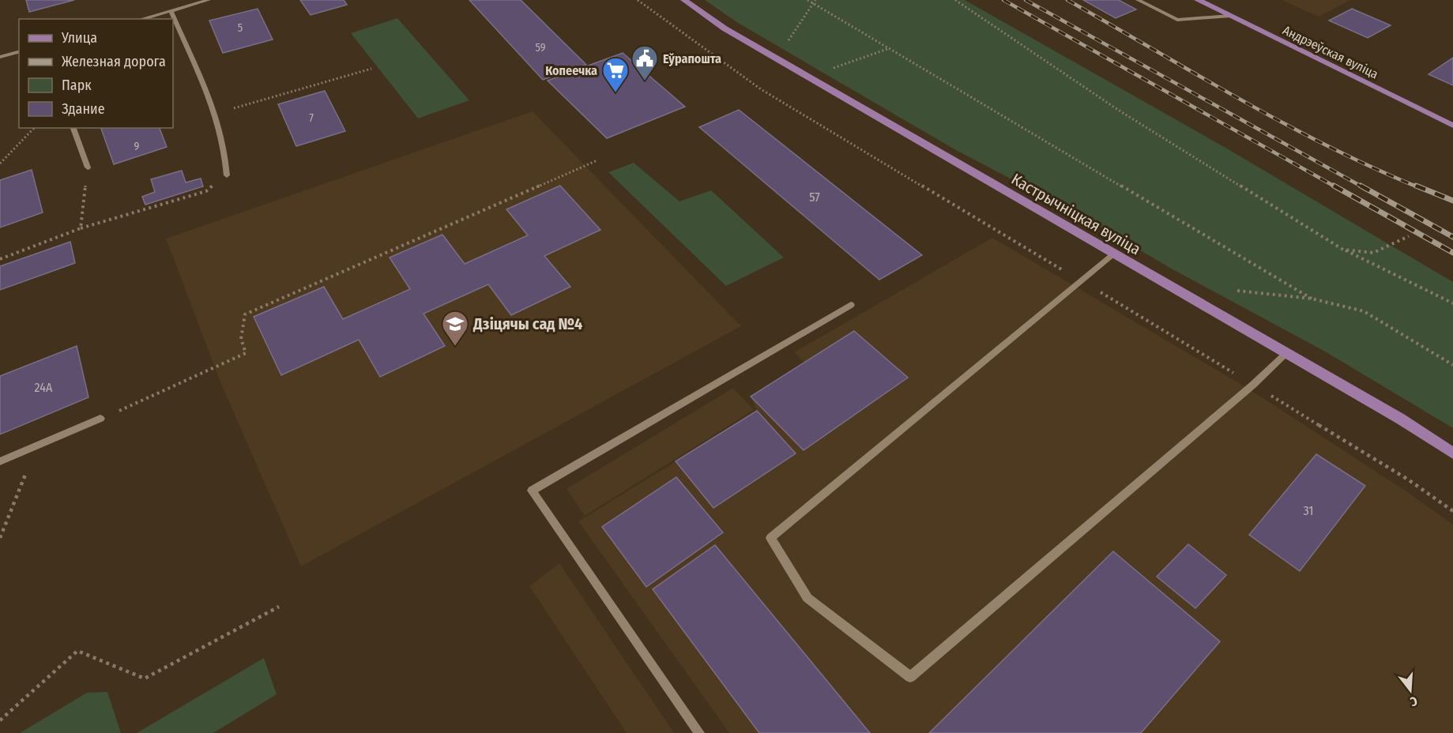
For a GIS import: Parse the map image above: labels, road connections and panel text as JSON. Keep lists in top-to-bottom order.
{
  "streets": {
    "main road": ["Андрэеўская вуліца", "Кастрычніцкая вуліца"]
  },
  "places": {
    "public building": ["Еўрапошта"],
    "supermarket": ["Копеечка"],
    "school or university": ["Дзіцячы сад №4"]
  },
  "house_numbers": [
    "5",
    "59",
    "7",
    "9",
    "57",
    "24А",
    "31"
  ],
  "legend": [
    "Улица",
    "Железная дорога",
    "Парк",
    "Здание"
  ],
  "north": "bottom"
}
